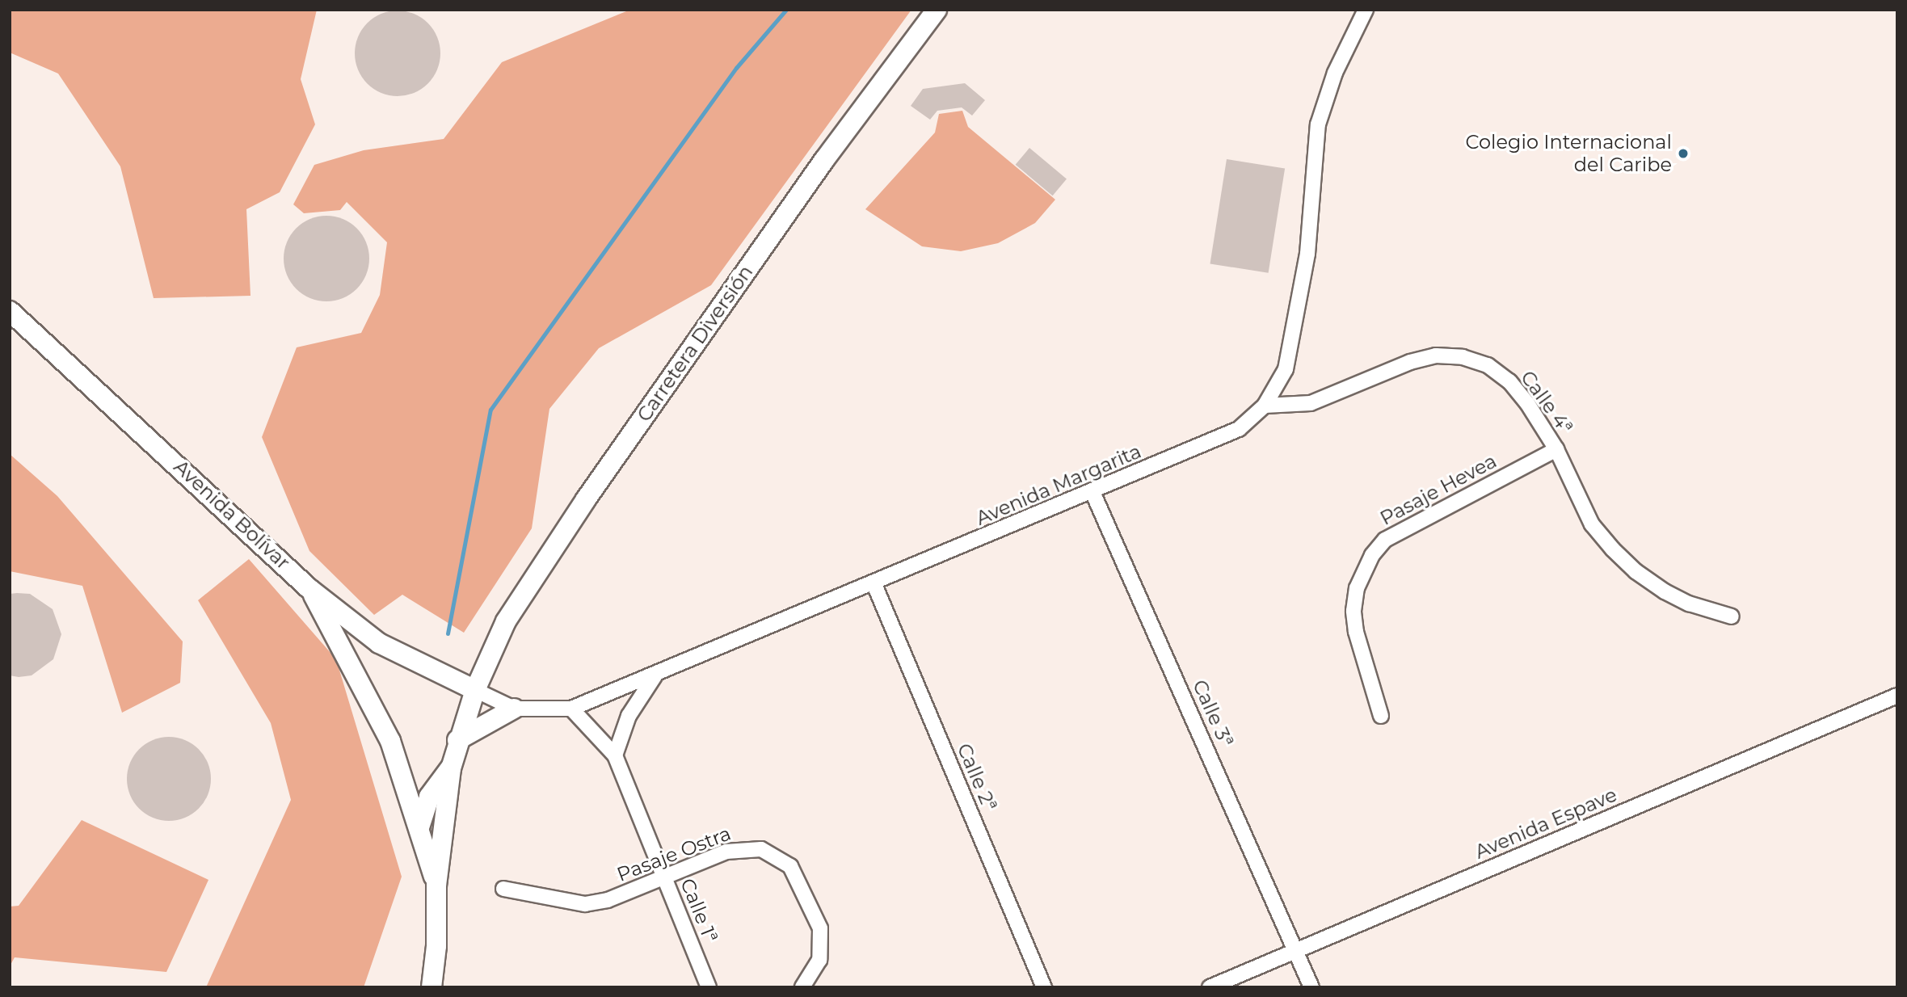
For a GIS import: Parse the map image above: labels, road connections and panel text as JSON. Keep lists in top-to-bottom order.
{
  "streets": {
    "main road": ["Carretera Diversión", "Avenida Bolívar"],
    "street": [
      "Calle 4ª",
      "Avenida Margarita",
      "Pasaje Hevea",
      "Calle 3ª",
      "Calle 2ª",
      "Avenida Espave",
      "Pasaje Ostra",
      "Calle 1ª"
    ]
  },
  "crossings": [
    ["Carretera Diversión", "Avenida Margarita"],
    ["Carretera Diversión", "Avenida Bolívar"],
    ["Calle 4ª", "Avenida Margarita"],
    ["Calle 4ª", "Pasaje Hevea"],
    ["Avenida Margarita", "Avenida Bolívar"],
    ["Avenida Margarita", "Calle 3ª"],
    ["Avenida Margarita", "Calle 2ª"],
    ["Calle 3ª", "Avenida Espave"],
    ["Pasaje Ostra", "Calle 1ª"]
  ],
  "places": ["Colegio Internacional del Caribe"]
}
